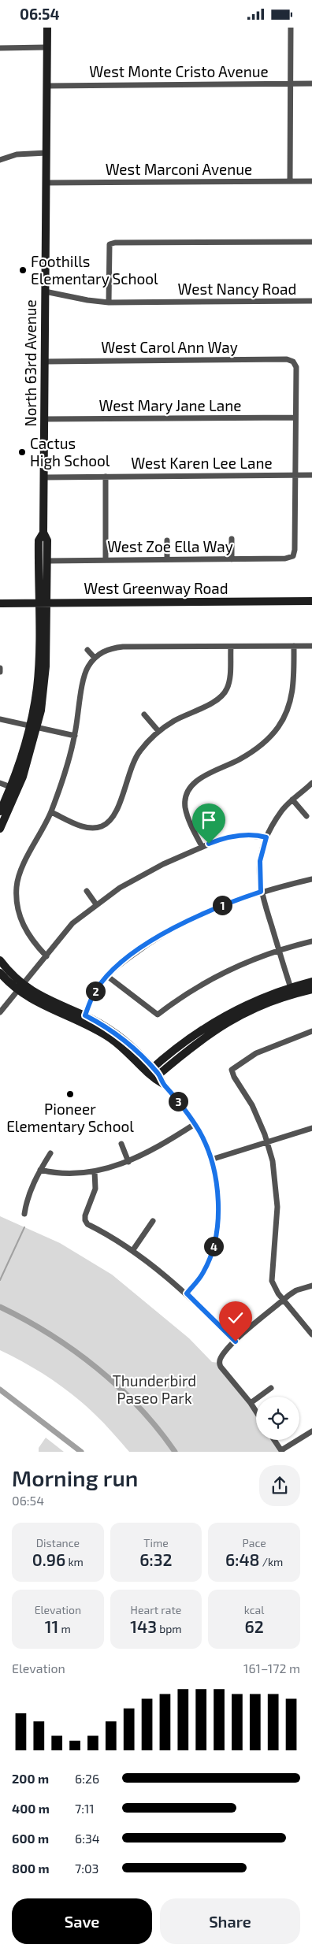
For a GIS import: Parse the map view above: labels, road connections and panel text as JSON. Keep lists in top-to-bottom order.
{
  "streets": {
    "street": [
      "West Monte Cristo Avenue",
      "West Marconi Avenue",
      "West Nancy Road",
      "West Carol Ann Way",
      "North 63rd Avenue",
      "West Mary Jane Lane",
      "West Karen Lee Lane",
      "West Zoe Ella Way",
      "West Greenway Road"
    ]
  },
  "crossings": [
    ["West Monte Cristo Avenue", "North 63rd Avenue"],
    ["West Marconi Avenue", "North 63rd Avenue"],
    ["West Nancy Road", "North 63rd Avenue"],
    ["West Carol Ann Way", "North 63rd Avenue"],
    ["West Carol Ann Way", "West Mary Jane Lane"],
    ["North 63rd Avenue", "West Mary Jane Lane"],
    ["North 63rd Avenue", "West Karen Lee Lane"],
    ["North 63rd Avenue", "West Zoe Ella Way"],
    ["North 63rd Avenue", "West Greenway Road"],
    ["West Karen Lee Lane", "West Zoe Ella Way"]
  ],
  "parks": ["Thunderbird Paseo Park"],
  "places": ["Foothills Elementary School", "Cactus High School", "Pioneer Elementary School"],
  "page": {
    "status": "06:54",
    "pins": [
      "1",
      "2",
      "3",
      "4"
    ],
    "heading": ["Morning run", "06:54"],
    "stats": [
      ["Distance", "0.96 km"],
      ["Time", "6:32"],
      ["Pace", "6:48 /km"],
      ["Elevation", "11 m"],
      ["Heart rate", "143 bpm"],
      ["kcal", "62"]
    ],
    "chart": ["Elevation", "161–172 m"],
    "list": [
      {
        "name": "200 m",
        "note": "6:26"
      },
      {
        "name": "400 m",
        "note": "7:11"
      },
      {
        "name": "600 m",
        "note": "6:34"
      },
      {
        "name": "800 m",
        "note": "7:03"
      }
    ],
    "buttons": ["Save", "Share"]
  }
}
